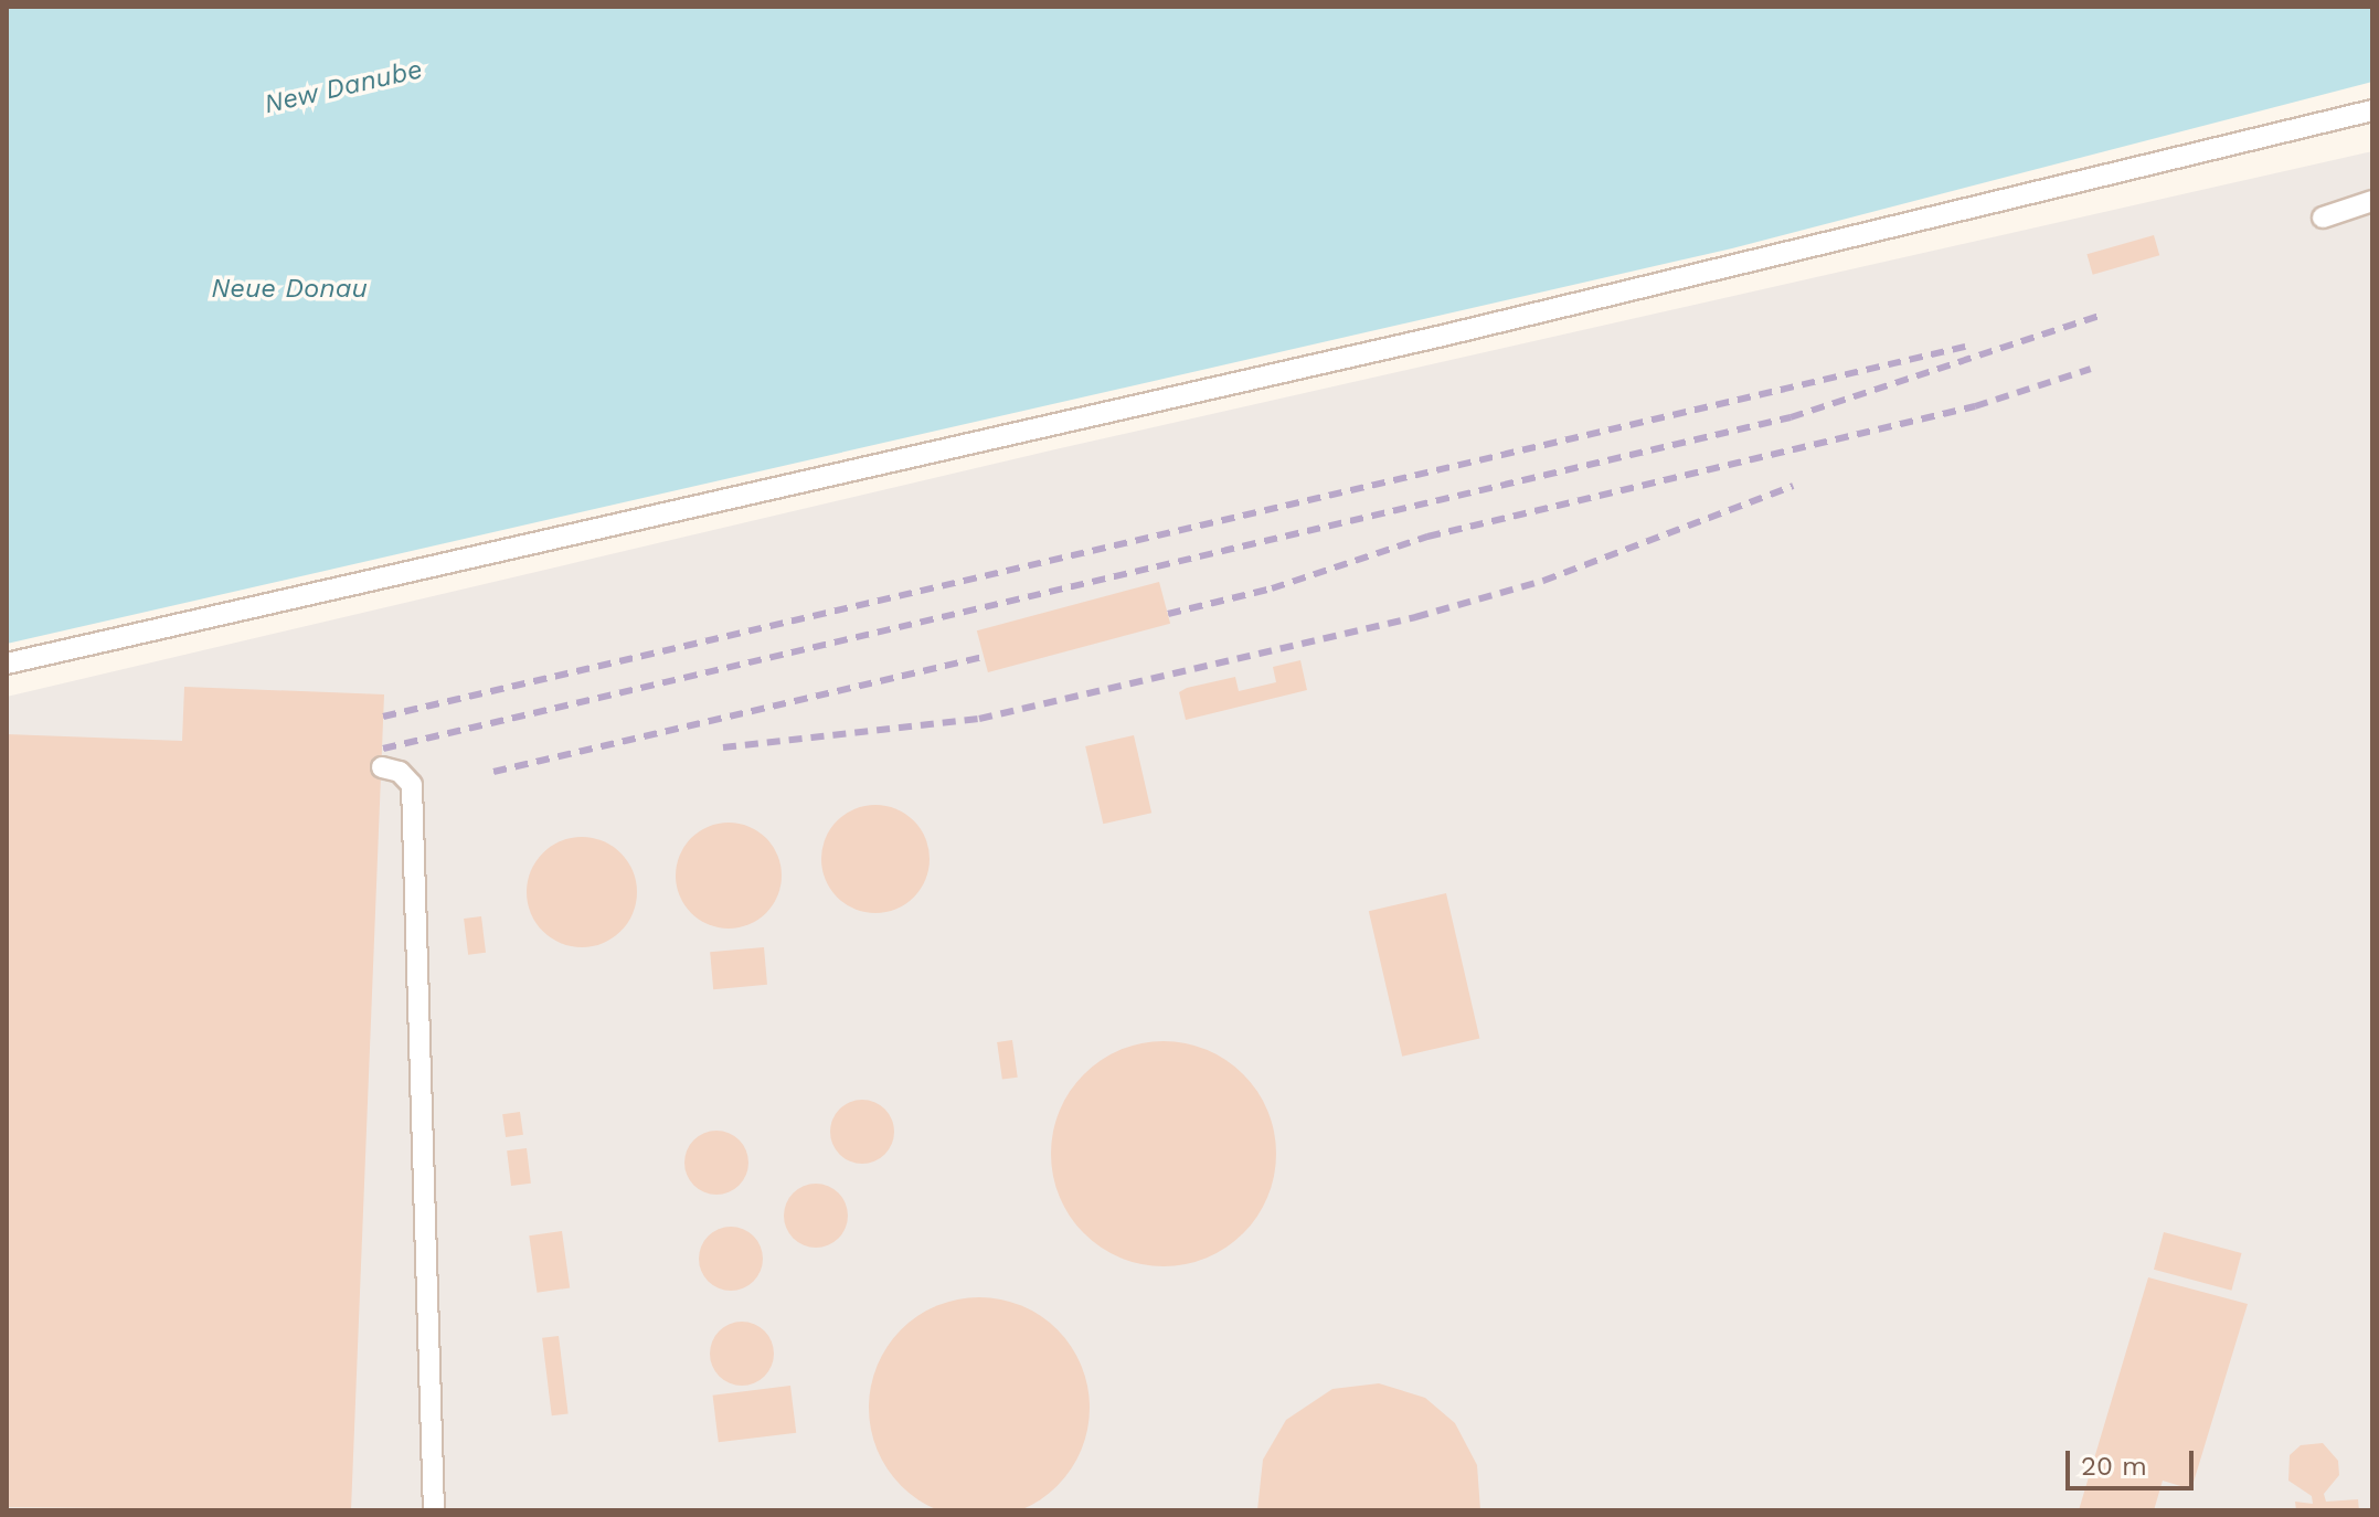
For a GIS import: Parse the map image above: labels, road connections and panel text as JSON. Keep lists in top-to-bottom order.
{
  "water": ["New Danube", "Neue Donau"],
  "scale_bar": "20 m"
}
